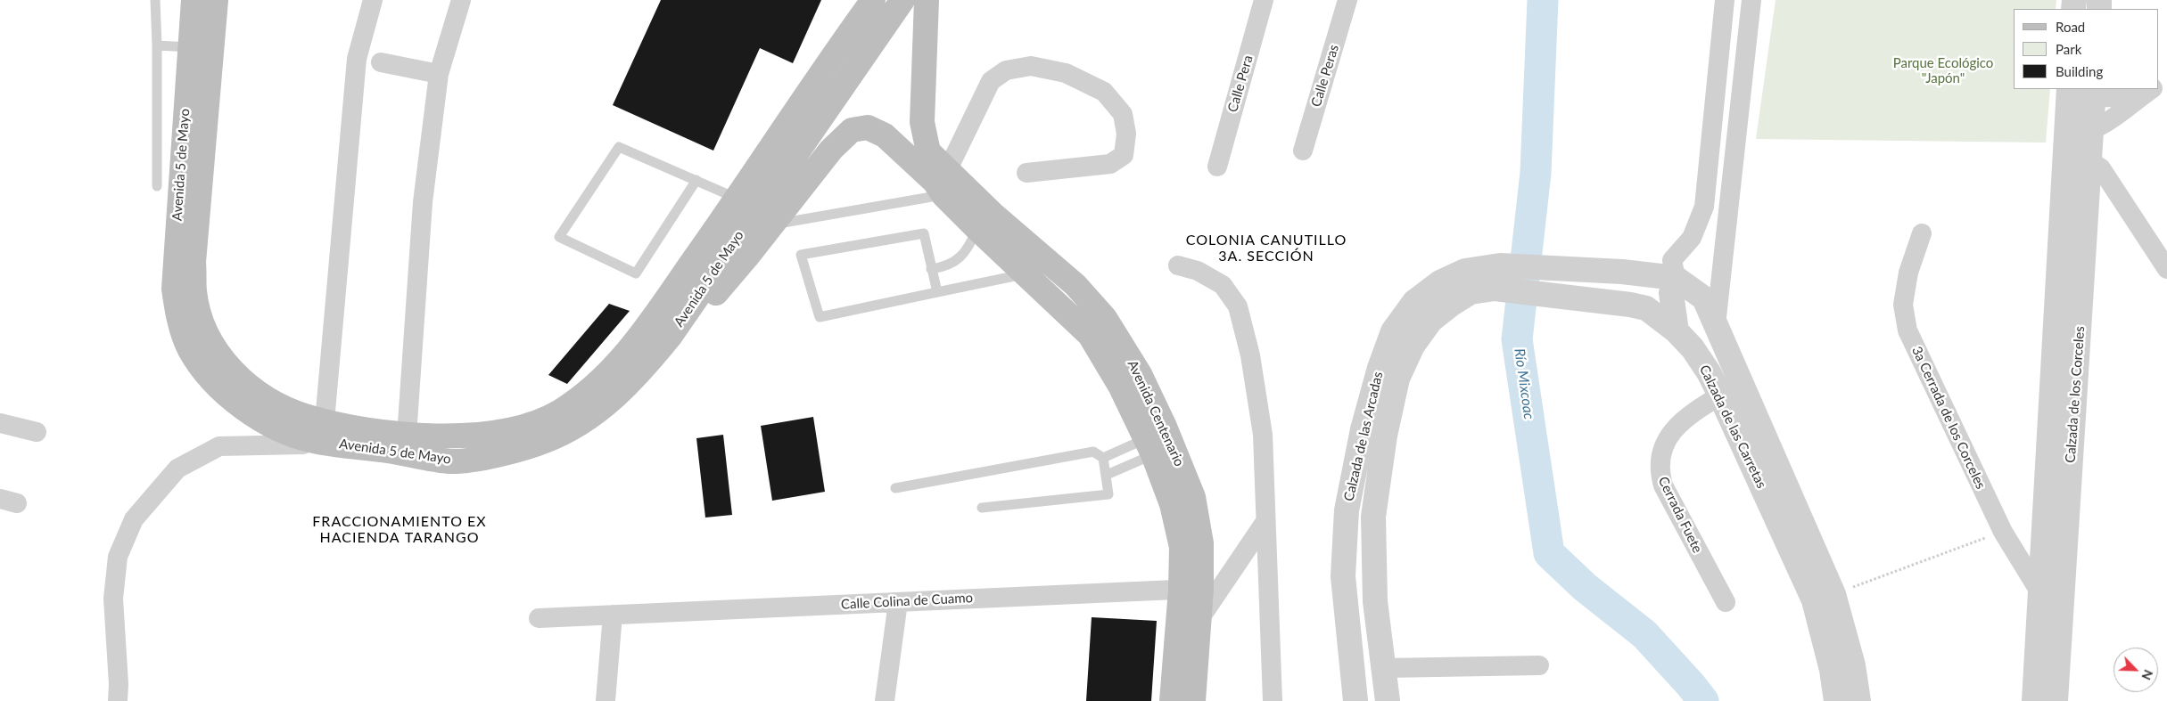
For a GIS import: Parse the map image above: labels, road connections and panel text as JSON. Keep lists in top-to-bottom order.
{
  "streets": {
    "main road": ["Avenida 5 de Mayo", "Avenida Centenario"],
    "street": [
      "Calle Peras",
      "Calle Pera",
      "Calzada de los Corceles",
      "3a Cerrada de los Corceles",
      "Calzada de las Carretas",
      "Calzada de las Arcadas",
      "Cerrada Fuete",
      "Calle Colina de Cuamo"
    ]
  },
  "crossings": [
    ["Calzada de los Corceles", "3a Cerrada de los Corceles"],
    ["Avenida Centenario", "Calle Colina de Cuamo"],
    ["Calzada de las Carretas", "Calzada de las Arcadas"],
    ["Calzada de las Carretas", "Cerrada Fuete"]
  ],
  "districts": ["COLONIA CANUTILLO 3A. SECCIÓN", "FRACCIONAMIENTO EX HACIENDA TARANGO"],
  "water": ["Río Mixcoac"],
  "parks": ["Parque Ecológico \"Japón\""],
  "legend": ["Road", "Park", "Building"],
  "north": "bottom right"
}
